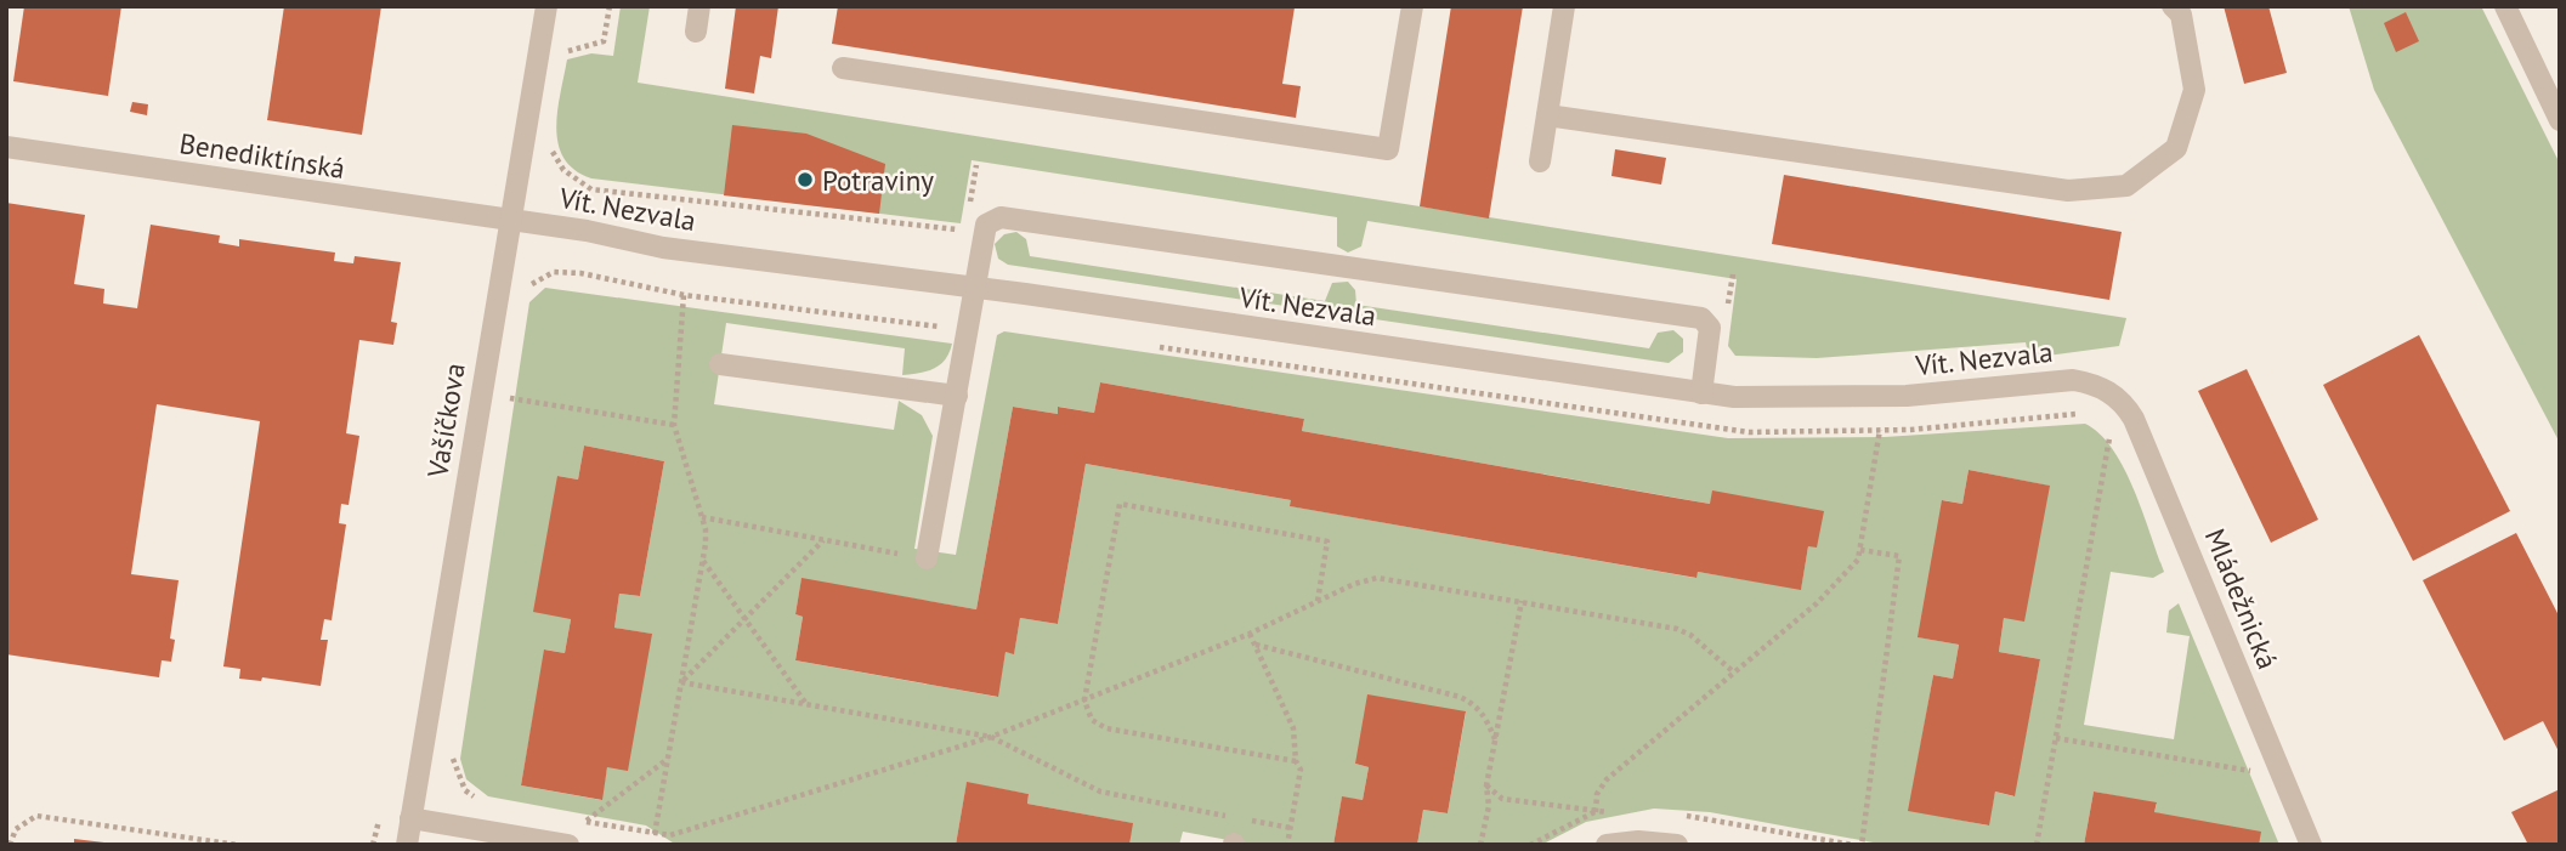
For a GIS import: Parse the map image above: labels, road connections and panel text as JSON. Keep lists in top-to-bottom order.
{
  "streets": {
    "street": [
      "Benediktínská",
      "Vít. Nezvala",
      "Vašíčkova",
      "Mládežnická"
    ]
  },
  "crossings": [
    ["Benediktínská", "Vít. Nezvala"],
    ["Benediktínská", "Vašíčkova"],
    ["Vít. Nezvala", "Vašíčkova"],
    ["Vít. Nezvala", "Mládežnická"]
  ],
  "places": ["Potraviny"]
}
